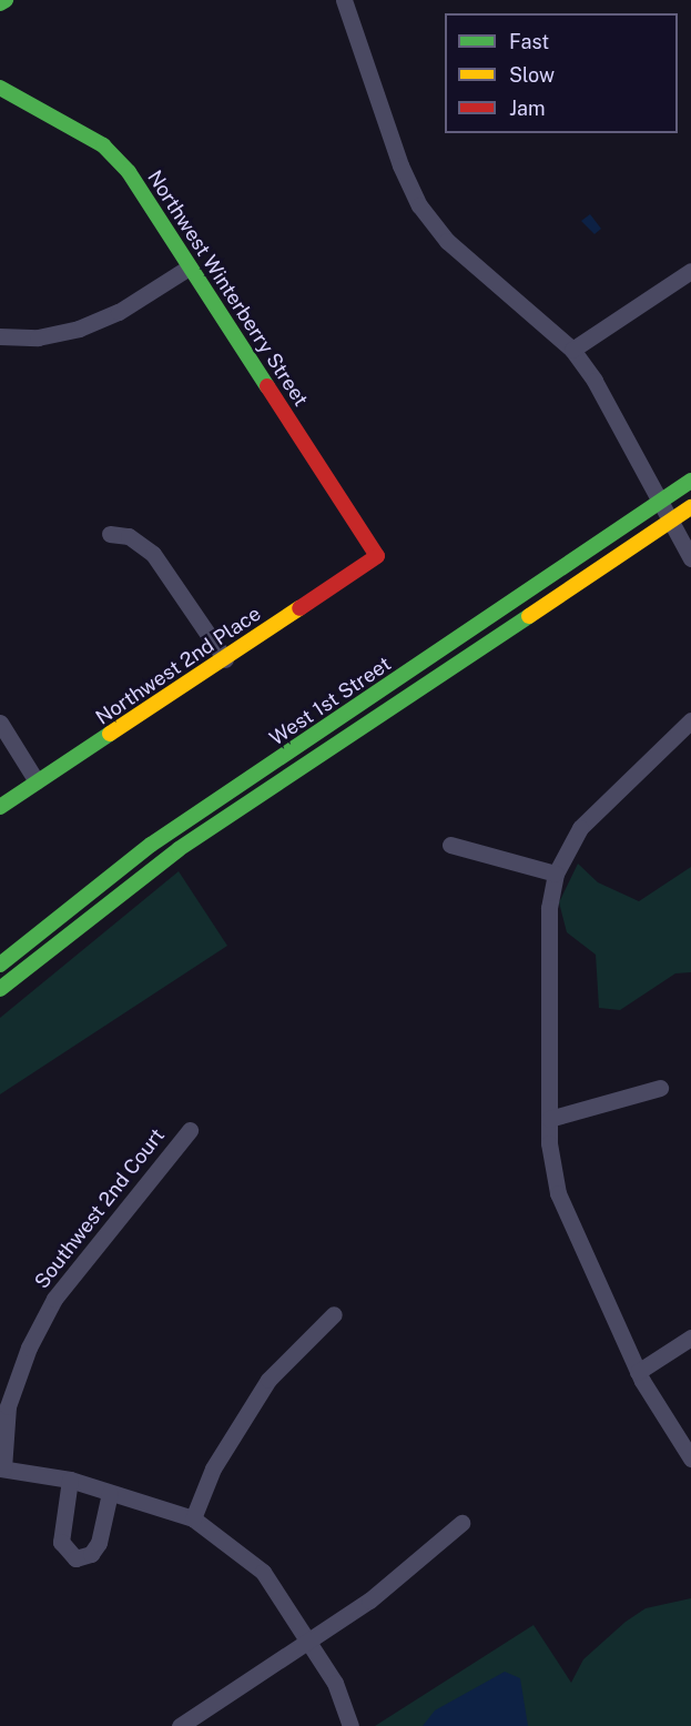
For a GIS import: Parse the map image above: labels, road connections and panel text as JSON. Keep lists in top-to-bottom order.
{
  "streets": {
    "main road": ["Northwest Winterberry Street", "Northwest 2nd Place", "West 1st Street"],
    "street": ["Southwest 2nd Court"]
  },
  "crossings": [
    ["Northwest Winterberry Street", "Northwest 2nd Place"]
  ],
  "legend": ["Fast", "Slow", "Jam"]
}
